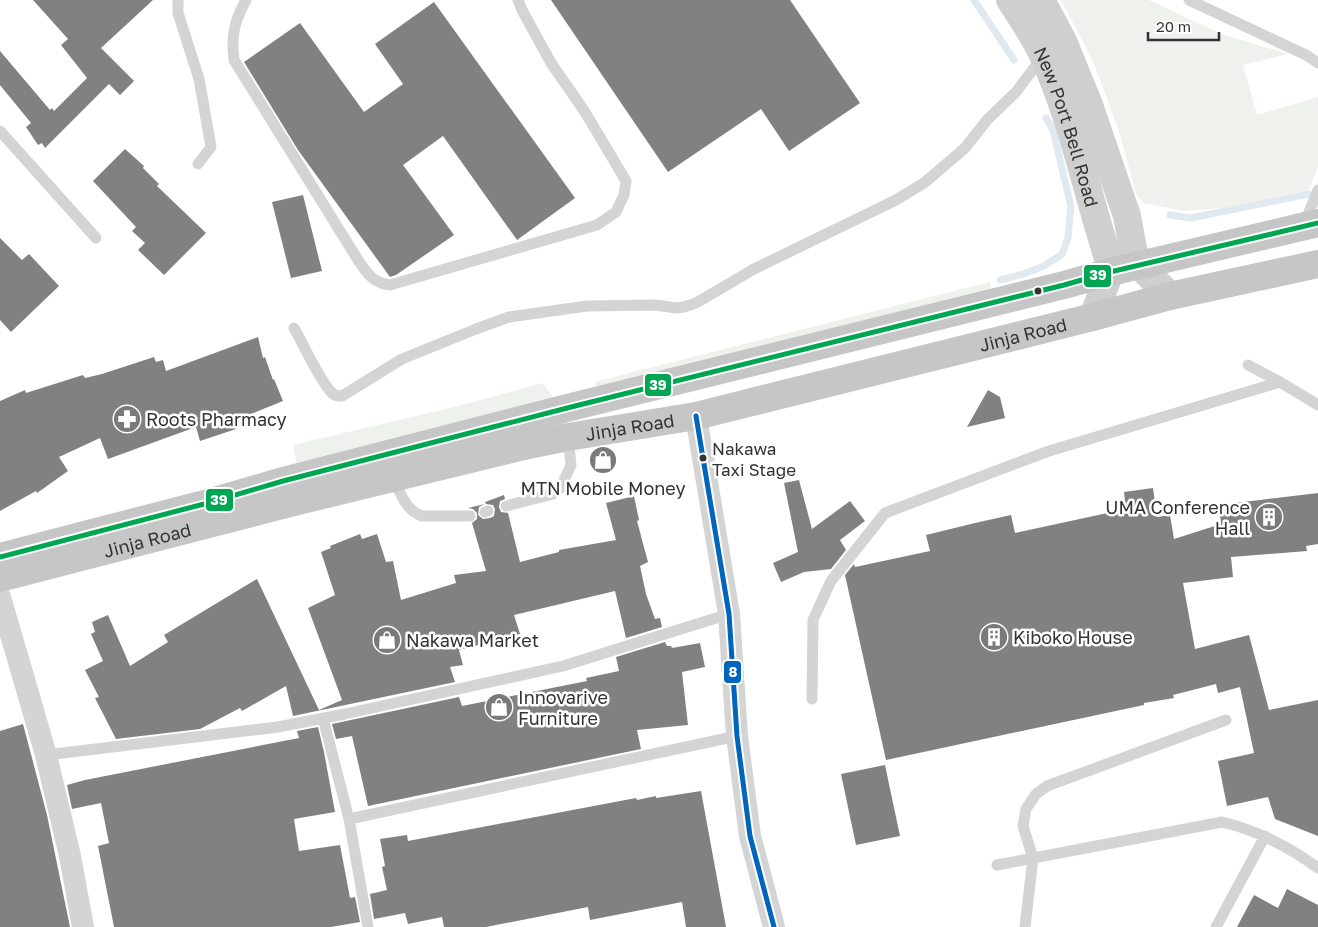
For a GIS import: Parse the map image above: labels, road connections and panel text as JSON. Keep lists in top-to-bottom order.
{
  "streets": {
    "highway": ["Jinja Road"],
    "main road": ["New Port Bell Road"]
  },
  "crossings": [
    ["New Port Bell Road", "Jinja Road"]
  ],
  "places": {
    "pharmacy": ["Roots Pharmacy"],
    "other": ["Nakawa Taxi Stage"],
    "shop": ["MTN Mobile Money", "Nakawa Market", "Innovarive Furniture"],
    "building": ["UMA Conference Hall", "Kiboko House"]
  },
  "lines": ["transit line 39", "transit line 8"],
  "scale_bar": "20 m"
}
